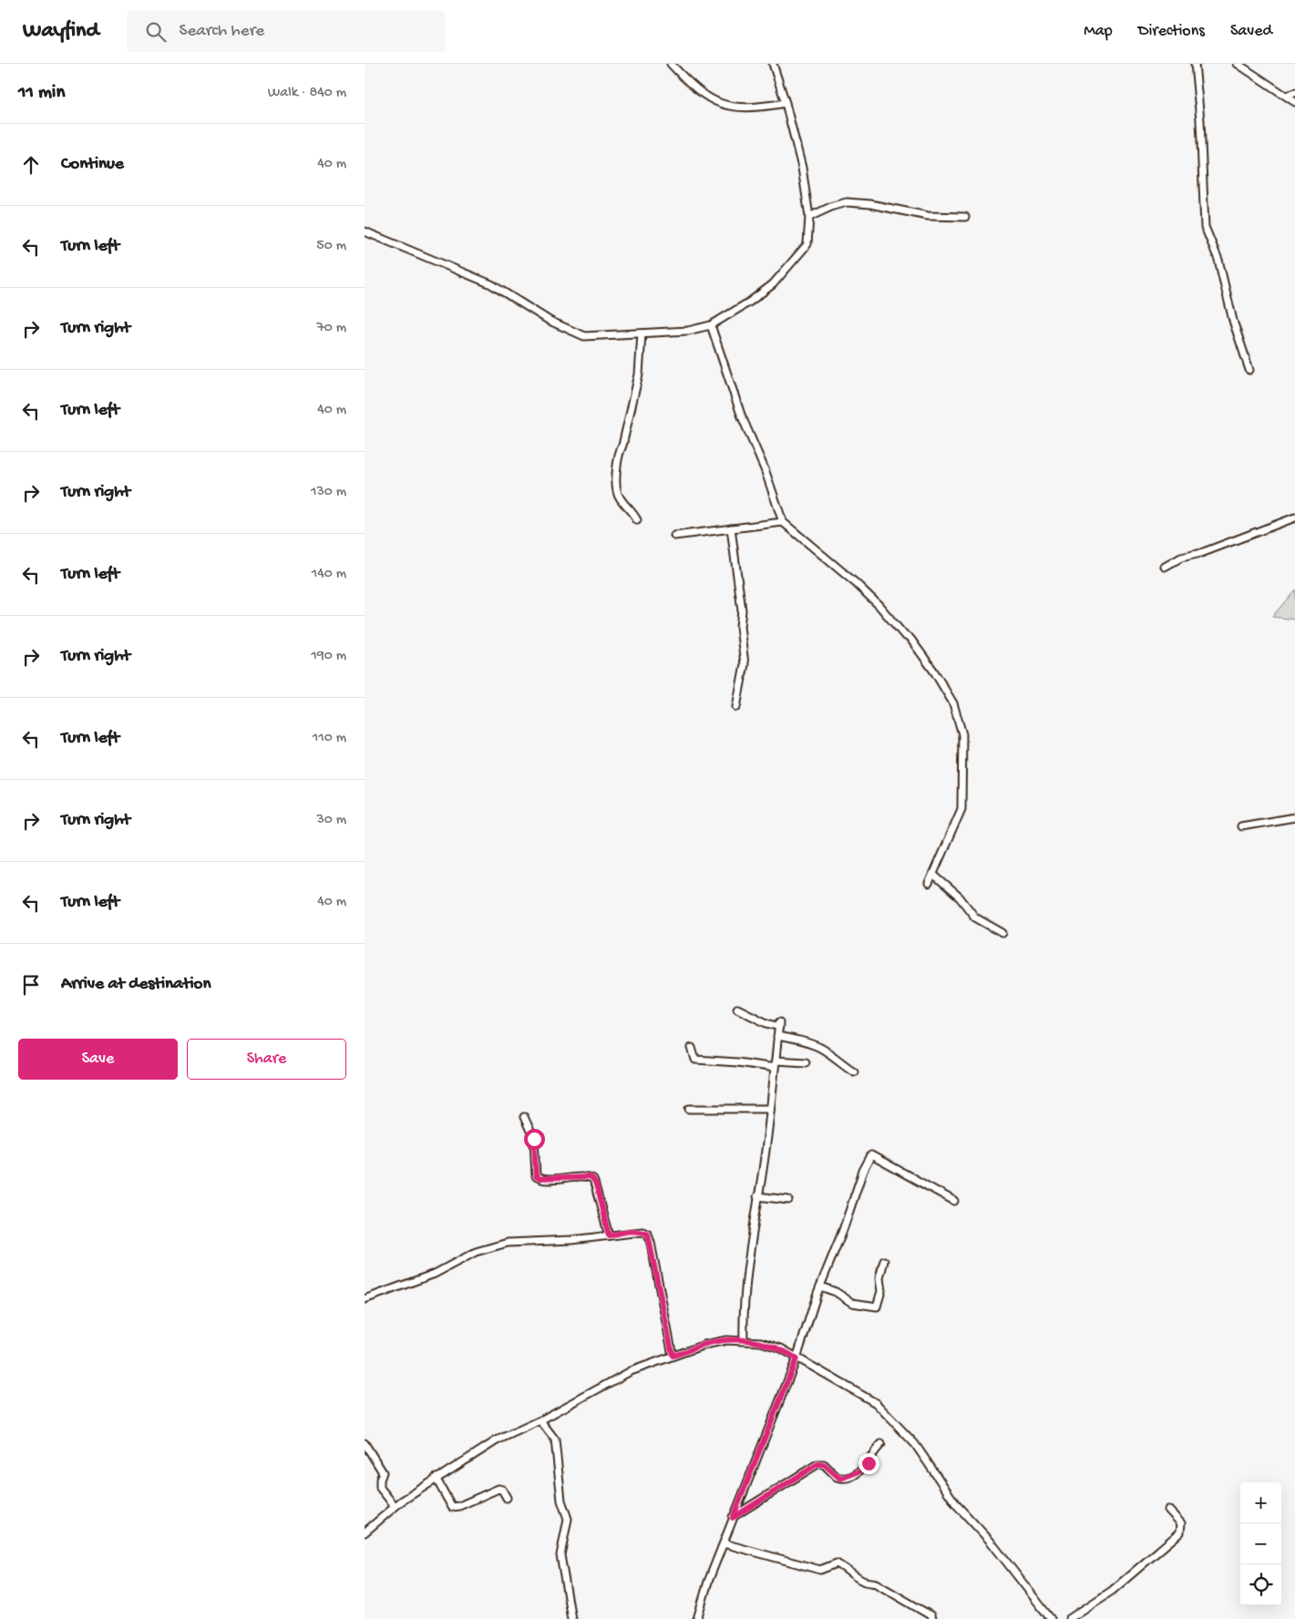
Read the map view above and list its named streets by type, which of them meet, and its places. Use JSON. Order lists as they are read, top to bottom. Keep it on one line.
{"page":{"header":"Wayfind","search":"Search here","nav":["Map","Directions","Saved"],"heading":["11 min","Walk · 840 m"],"list":[["Continue","40 m"],["Turn left","50 m"],["Turn right","70 m"],["Turn left","40 m"],["Turn right","130 m"],["Turn left","140 m"],["Turn right","190 m"],["Turn left","110 m"],["Turn right","30 m"],["Turn left","40 m"],"Arrive at destination"],"buttons":["Save","Share"],"map_buttons":["+","−"]}}
